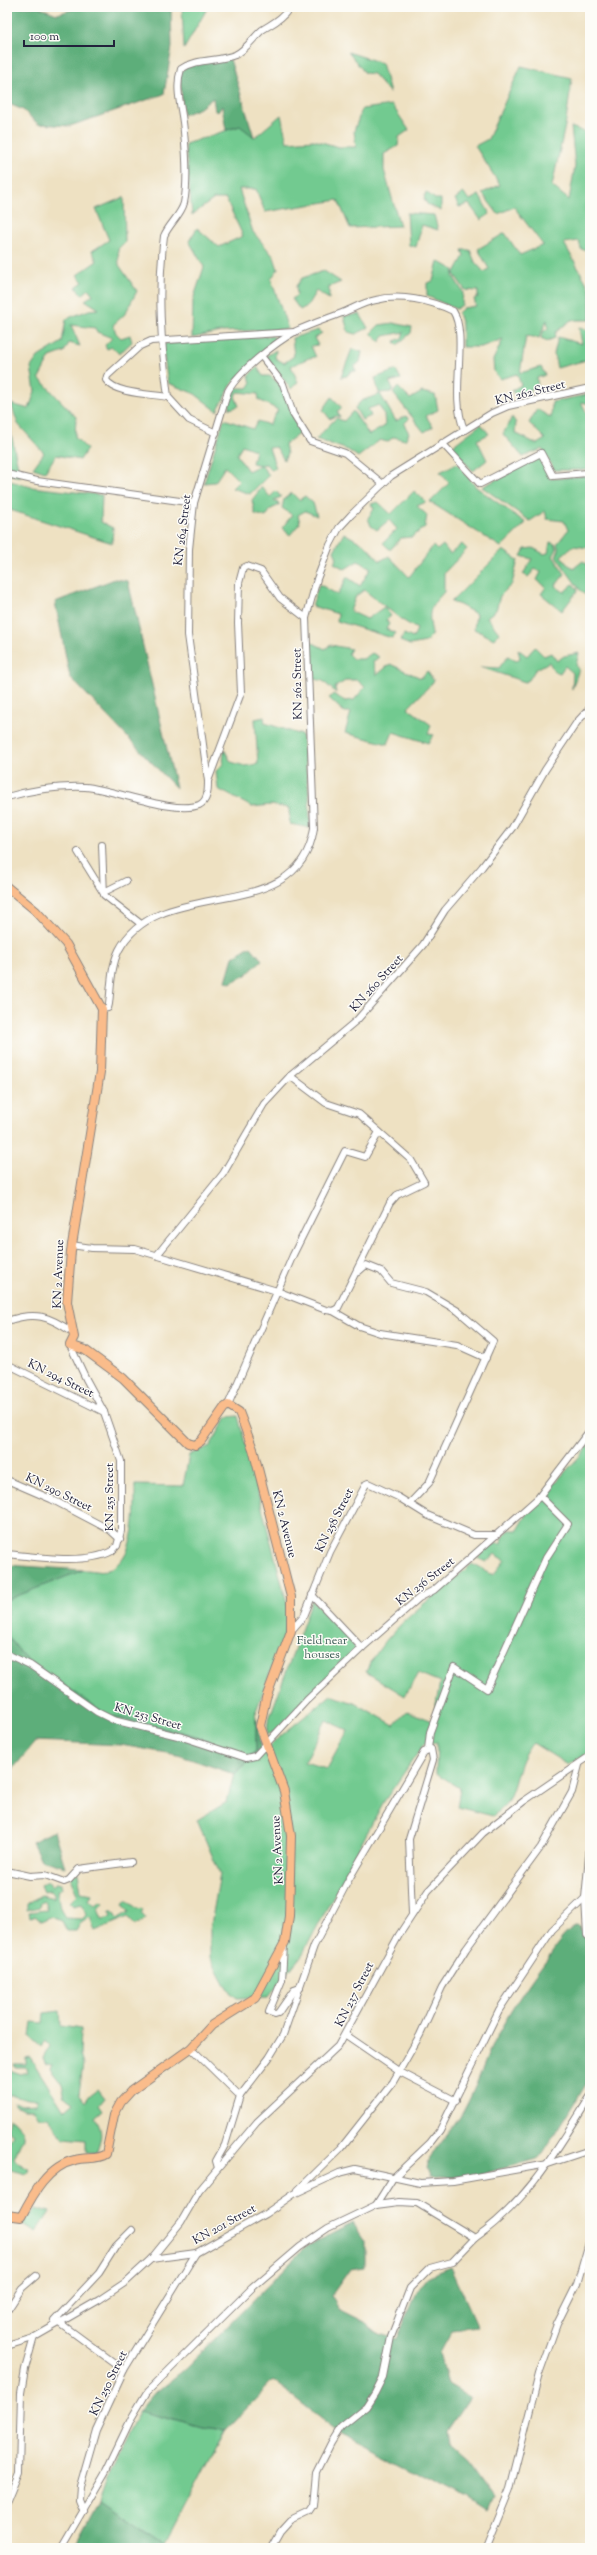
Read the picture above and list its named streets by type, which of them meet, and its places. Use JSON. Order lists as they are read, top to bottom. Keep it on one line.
{"streets":{"main road":["KN 2 Avenue"],"street":["KN 262 Street","KN 264 Street","KN 260 Street","KN 294 Street","KN 290 Street","KN 255 Street","KN 258 Street","KN 256 Street","KN 253 Street","KN 237 Street","KN 201 Street","KN 250 Street"]},"crossings":[["KN 262 Street","KN 264 Street"],["KN 262 Street","KN 2 Avenue"],["KN 2 Avenue","KN 255 Street"],["KN 2 Avenue","KN 258 Street"],["KN 2 Avenue","KN 256 Street"],["KN 2 Avenue","KN 253 Street"],["KN 294 Street","KN 255 Street"],["KN 290 Street","KN 255 Street"],["KN 258 Street","KN 256 Street"],["KN 256 Street","KN 253 Street"],["KN 237 Street","KN 201 Street"],["KN 201 Street","KN 250 Street"]],"parks":["Field near houses"],"scale_bar":"100 m"}
